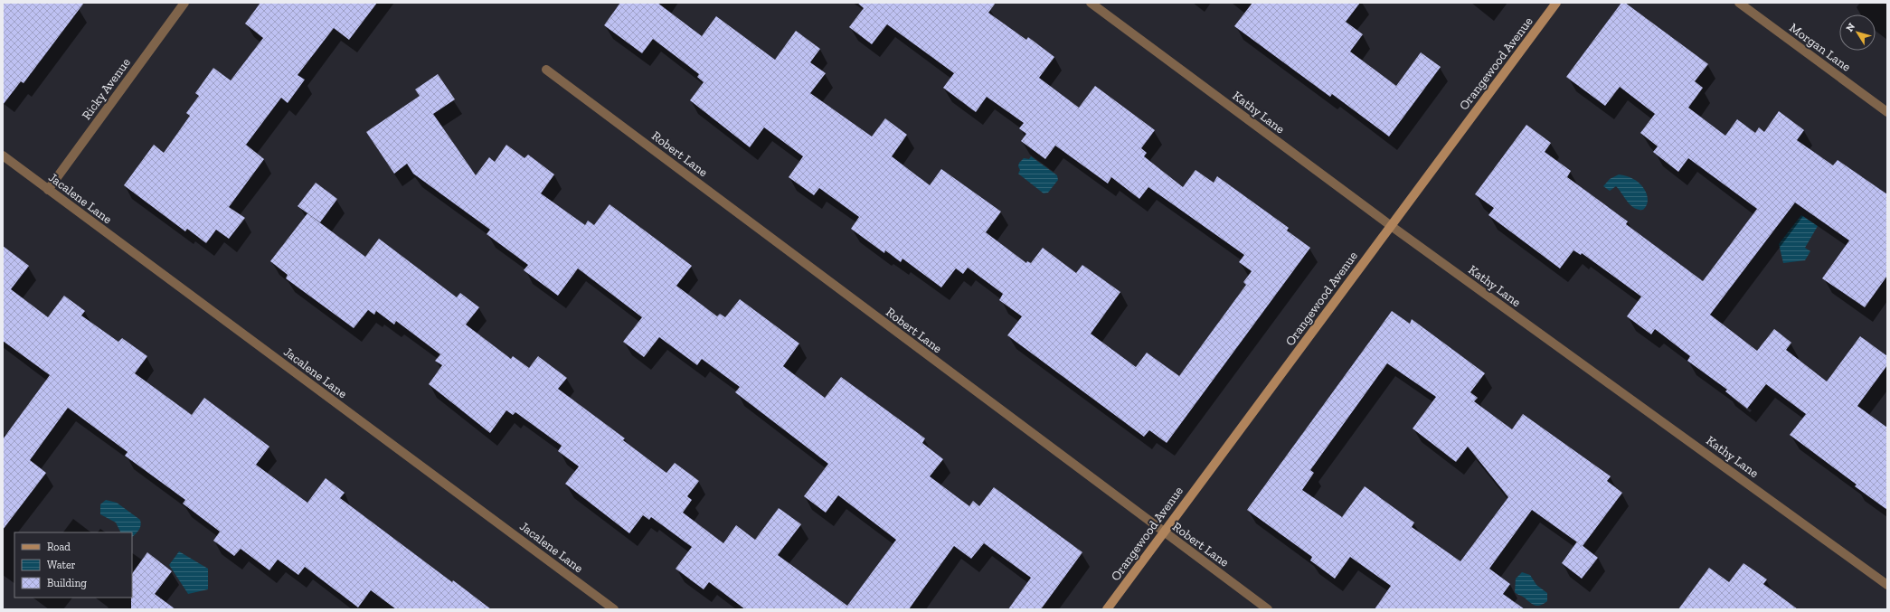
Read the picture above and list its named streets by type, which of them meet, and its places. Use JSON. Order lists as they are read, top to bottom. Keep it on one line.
{"streets":{"main road":["Orangewood Avenue"],"street":["Morgan Lane","Ricky Avenue","Kathy Lane","Robert Lane","Jacalene Lane"]},"crossings":[["Orangewood Avenue","Kathy Lane"],["Orangewood Avenue","Robert Lane"],["Ricky Avenue","Jacalene Lane"]],"legend":["Road","Water","Building"],"north":"top left"}
